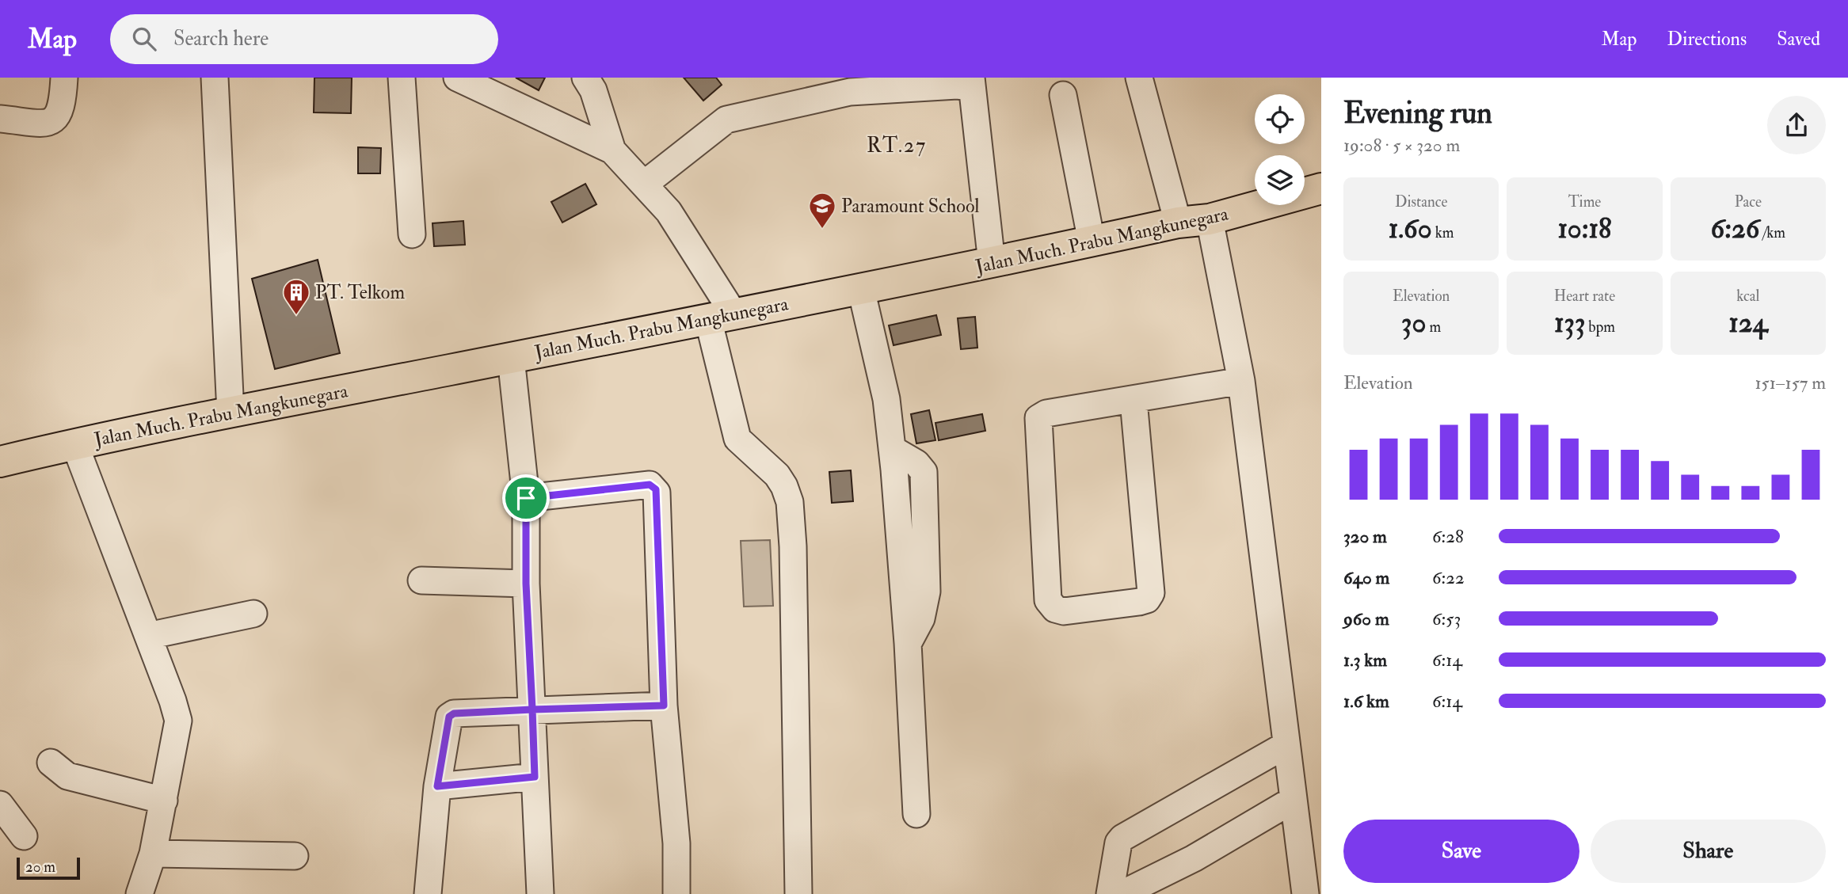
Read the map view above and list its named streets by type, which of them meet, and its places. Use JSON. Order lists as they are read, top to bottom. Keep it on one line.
{"streets":{"main road":["Jalan Much. Prabu Mangkunegara"]},"districts":["RT.27"],"places":{"school or university":["Paramount School"],"building":["PT. Telkom"]},"scale_bar":"20 m","page":{"header":"Map","search":"Search here","nav":["Map","Directions","Saved"],"heading":["Evening run","19:08 · 5 × 320 m"],"stats":[["Distance","1.60 km"],["Time","10:18"],["Pace","6:26 /km"],["Elevation","30 m"],["Heart rate","133 bpm"],["kcal","124"]],"chart":["Elevation","151–157 m"],"list":[{"name":"320 m","note":"6:28"},{"name":"640 m","note":"6:22"},{"name":"960 m","note":"6:53"},{"name":"1.3 km","note":"6:14"},{"name":"1.6 km","note":"6:14"}],"buttons":["Save","Share"],"scale":"20 m"}}
